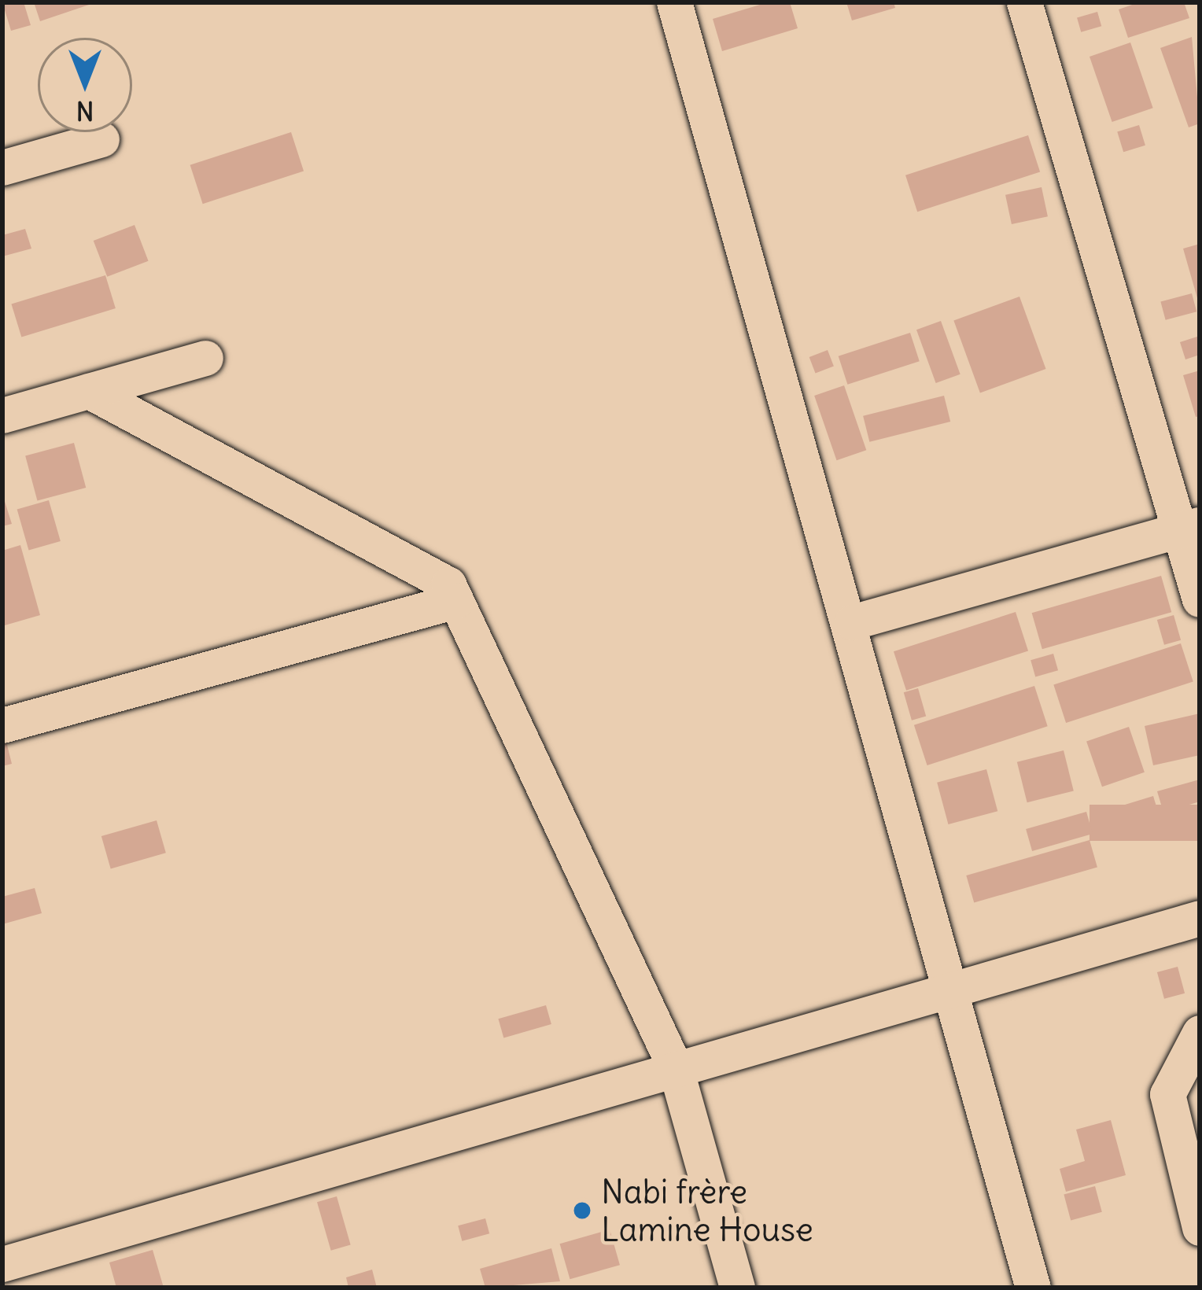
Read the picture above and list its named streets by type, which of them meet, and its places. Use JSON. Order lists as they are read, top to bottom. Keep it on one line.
{"places":["Nabi frère Lamine House"],"north":"bottom"}
